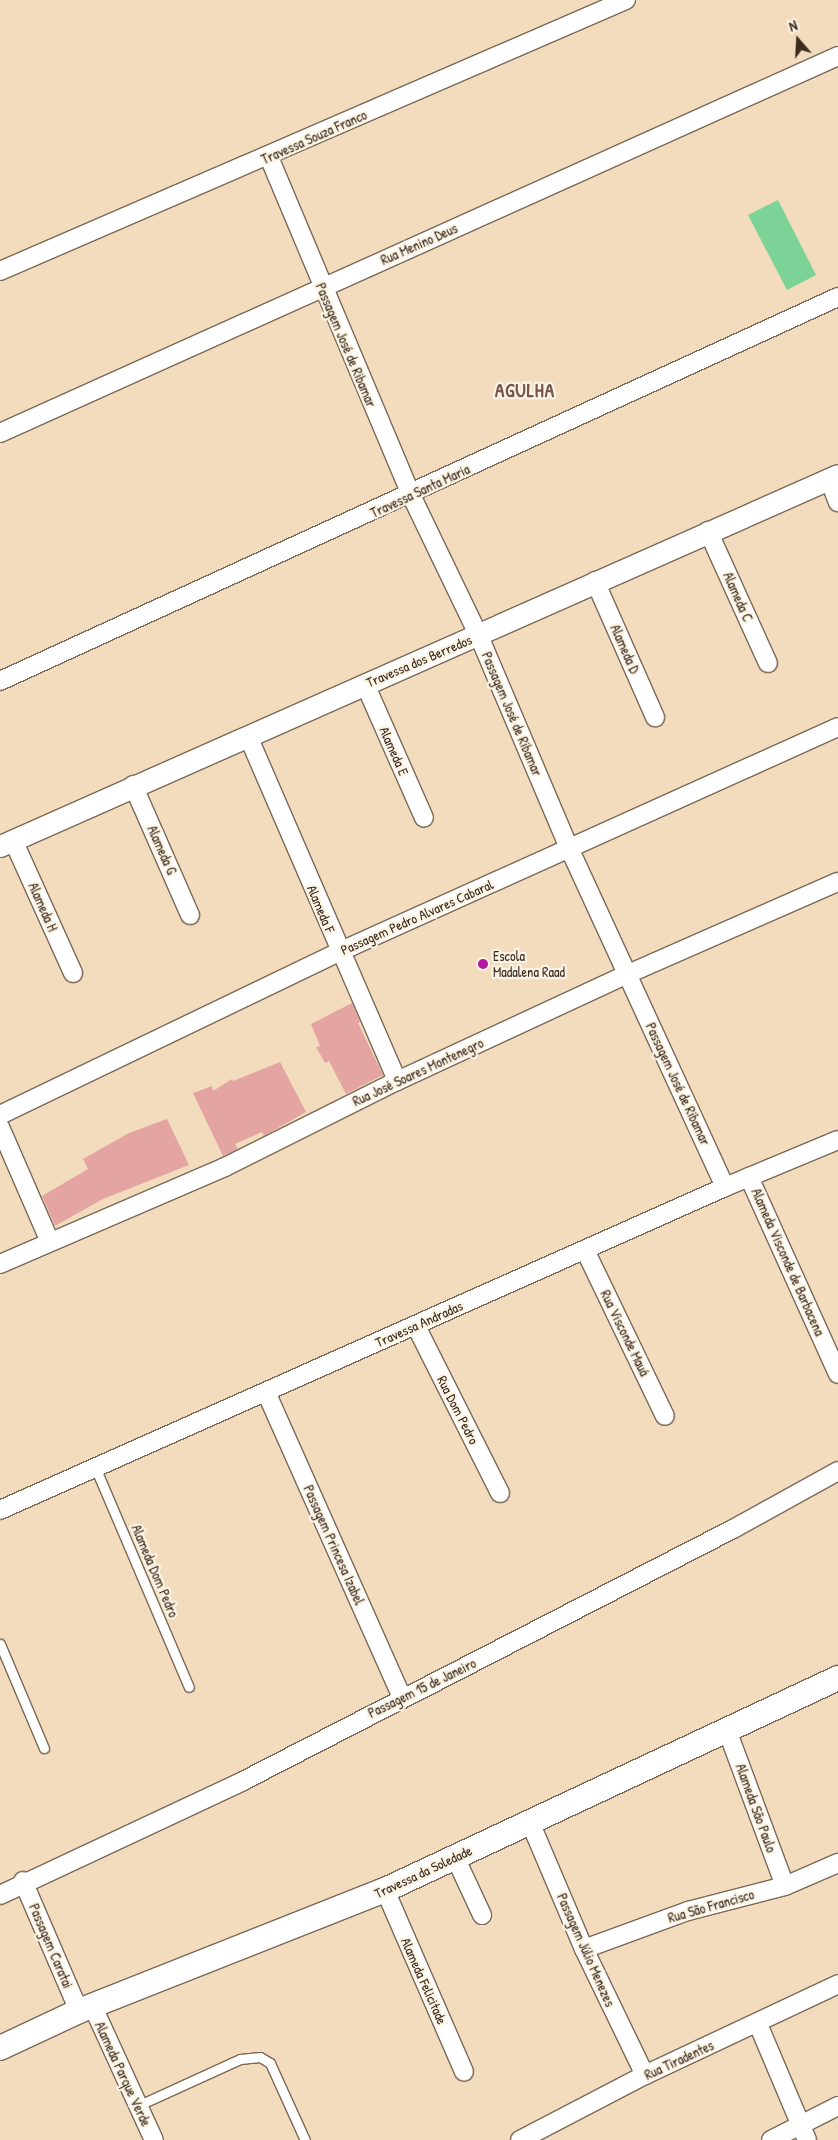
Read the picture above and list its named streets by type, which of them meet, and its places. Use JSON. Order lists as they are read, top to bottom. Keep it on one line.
{"streets":{"main road":["Travessa da Soledade"],"street":["Travessa Souza Franco","Rua Menino Deus","Passagem José de Ribamar","Travessa Santa Maria","Alameda C","Alameda D","Travessa dos Berredos","Alameda E","Alameda G","Alameda H","Alameda F","Passagem Pedro Alvares Cabaral","Rua José Soares Montenegro","Alameda Visconde de Barbacena","Travessa Andradas","Rua Visconde Mauá","Rua Dom Pedro","Passagem Princesa Izabel","Passagem 15 de Janeiro","Alameda São Paulo","Rua São Francisco","Passagem Caratai","Passagem Júlio Menezes","Alameda Felicitade","Rua Tiradentes","Alameda Parque Verde"],"lane":["Alameda Dom Pedro"]},"crossings":[["Travessa Souza Franco","Passagem José de Ribamar"],["Rua Menino Deus","Passagem José de Ribamar"],["Passagem José de Ribamar","Travessa Santa Maria"],["Passagem José de Ribamar","Travessa dos Berredos"],["Passagem José de Ribamar","Passagem Pedro Alvares Cabaral"],["Passagem José de Ribamar","Rua José Soares Montenegro"],["Passagem José de Ribamar","Travessa Andradas"],["Alameda C","Travessa dos Berredos"],["Alameda D","Travessa dos Berredos"],["Travessa dos Berredos","Alameda E"],["Travessa dos Berredos","Alameda G"],["Travessa dos Berredos","Alameda H"],["Travessa dos Berredos","Alameda F"],["Alameda F","Passagem Pedro Alvares Cabaral"],["Alameda F","Rua José Soares Montenegro"],["Alameda Visconde de Barbacena","Travessa Andradas"],["Travessa Andradas","Rua Visconde Mauá"],["Travessa Andradas","Rua Dom Pedro"],["Travessa Andradas","Passagem Princesa Izabel"],["Travessa Andradas","Alameda Dom Pedro"],["Passagem Princesa Izabel","Passagem 15 de Janeiro"],["Passagem 15 de Janeiro","Passagem Caratai"],["Alameda São Paulo","Travessa da Soledade"],["Alameda São Paulo","Rua São Francisco"],["Travessa da Soledade","Passagem Caratai"],["Travessa da Soledade","Passagem Júlio Menezes"],["Travessa da Soledade","Alameda Felicitade"],["Travessa da Soledade","Alameda Parque Verde"],["Rua São Francisco","Passagem Júlio Menezes"],["Passagem Caratai","Alameda Parque Verde"],["Passagem Júlio Menezes","Rua Tiradentes"]],"districts":["AGULHA"],"places":["Escola Madalena Raad"],"north":"top"}
